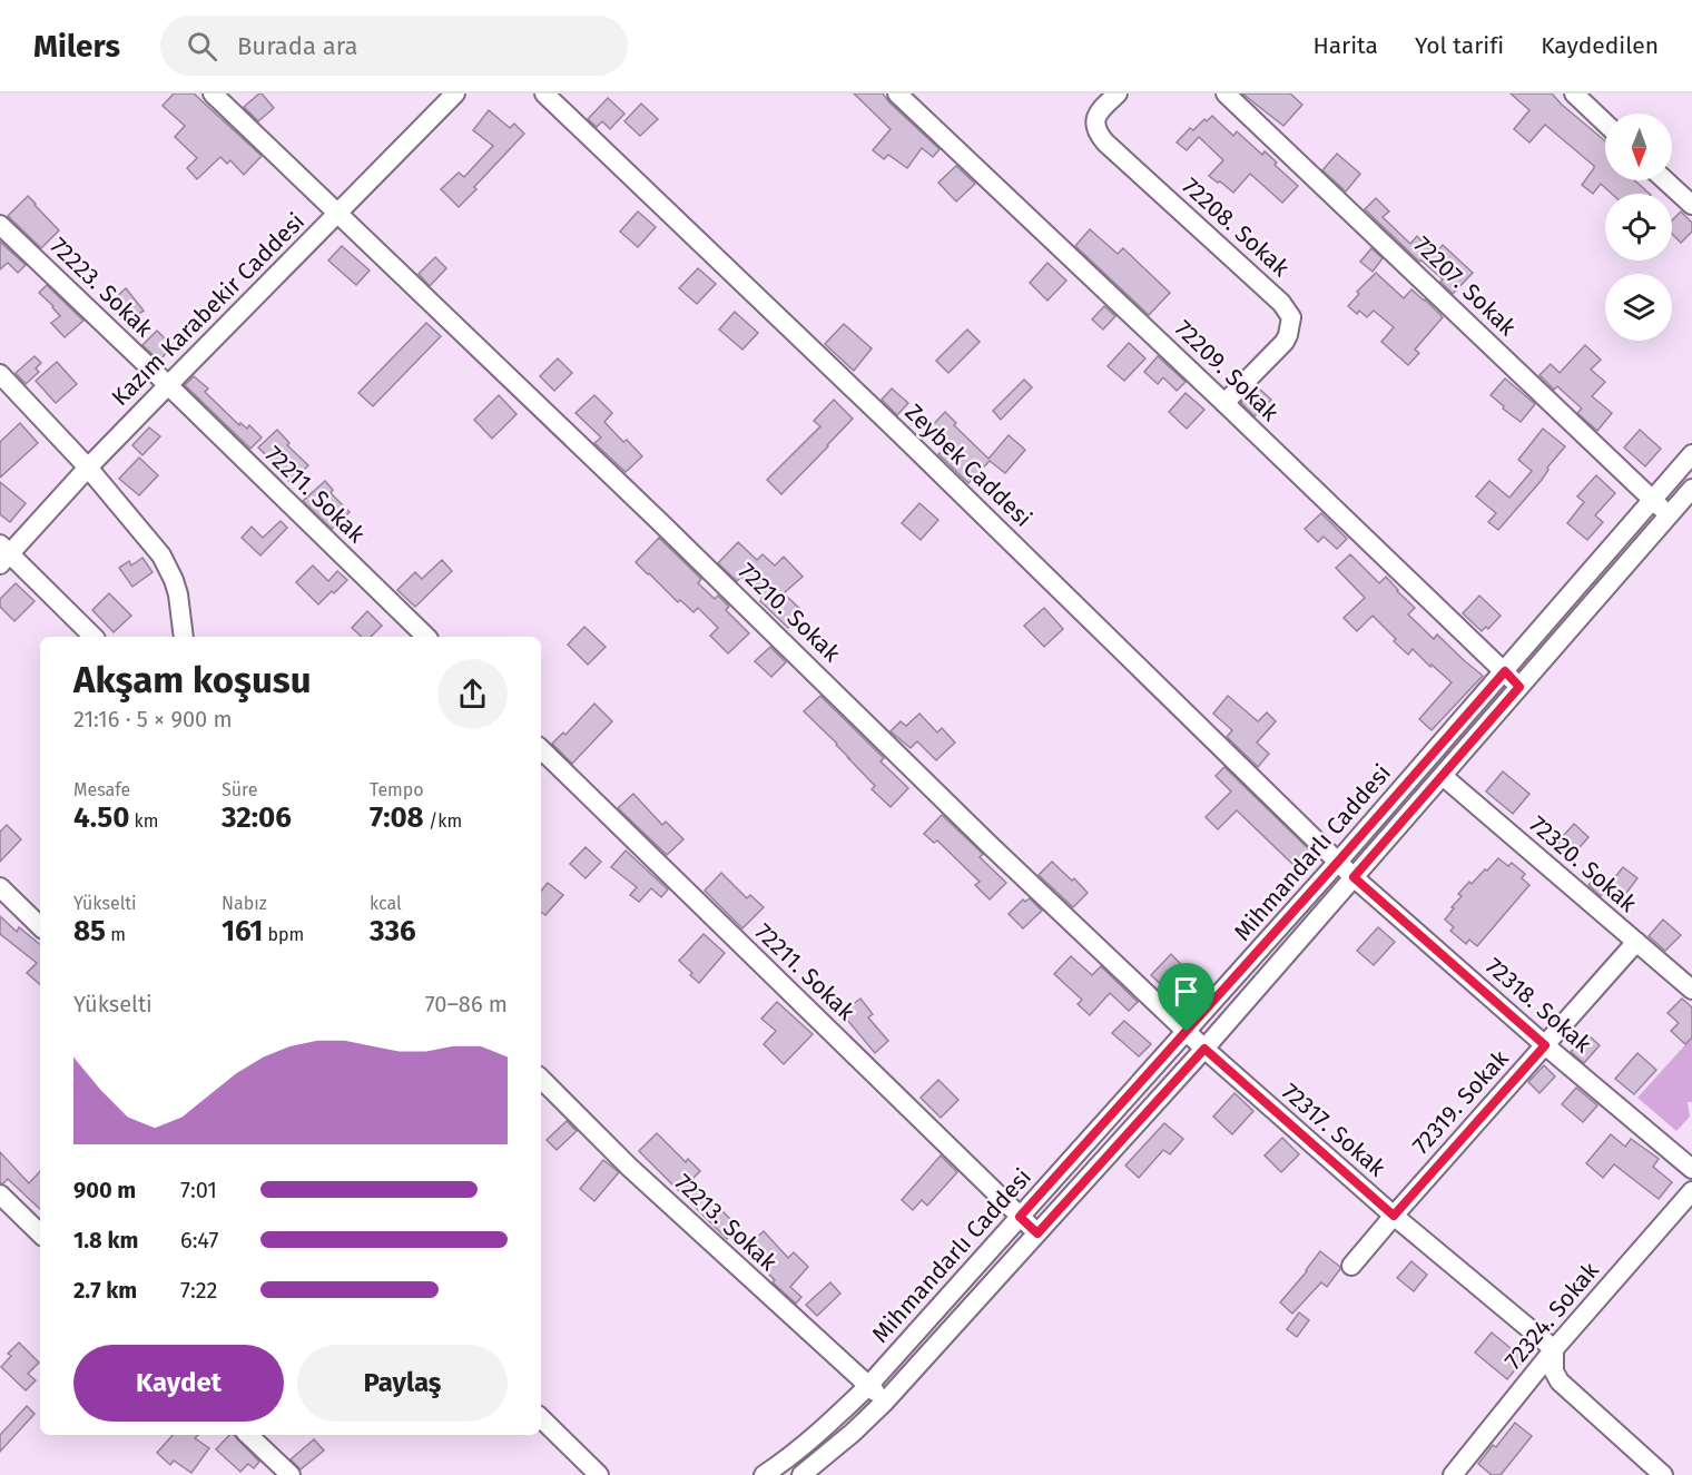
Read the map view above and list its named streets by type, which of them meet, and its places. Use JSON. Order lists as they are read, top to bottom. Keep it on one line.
{"streets":{"street":["72208. Sokak","72207. Sokak","72223. Sokak","Kazım Karabekir Caddesi","72209. Sokak","Zeybek Caddesi","72211. Sokak","72210. Sokak","Mihmandarlı Caddesi","72320. Sokak","72318. Sokak","72319. Sokak","72317. Sokak","72213. Sokak","72324. Sokak"]},"crossings":[["72208. Sokak","72209. Sokak"],["72207. Sokak","Mihmandarlı Caddesi"],["72223. Sokak","Kazım Karabekir Caddesi"],["72223. Sokak","72211. Sokak"],["Kazım Karabekir Caddesi","72211. Sokak"],["Kazım Karabekir Caddesi","72210. Sokak"],["72209. Sokak","Mihmandarlı Caddesi"],["Zeybek Caddesi","Mihmandarlı Caddesi"],["Zeybek Caddesi","72318. Sokak"],["72211. Sokak","Mihmandarlı Caddesi"],["72210. Sokak","Mihmandarlı Caddesi"],["72210. Sokak","72317. Sokak"],["Mihmandarlı Caddesi","72320. Sokak"],["Mihmandarlı Caddesi","72318. Sokak"],["Mihmandarlı Caddesi","72317. Sokak"],["Mihmandarlı Caddesi","72213. Sokak"],["72320. Sokak","72319. Sokak"],["72318. Sokak","72319. Sokak"],["72319. Sokak","72317. Sokak"],["72317. Sokak","72324. Sokak"]],"north":"bottom","page":{"header":"Milers","search":"Burada ara","nav":["Harita","Yol tarifi","Kaydedilen"],"heading":["Akşam koşusu","21:16 · 5 × 900 m"],"stats":[["Mesafe","4.50 km"],["Süre","32:06"],["Tempo","7:08 /km"],["Yükselti","85 m"],["Nabız","161 bpm"],["kcal","336"]],"chart":["Yükselti","70–86 m"],"list":[{"name":"900 m","note":"7:01"},{"name":"1.8 km","note":"6:47"},{"name":"2.7 km","note":"7:22"}],"buttons":["Kaydet","Paylaş"]}}
